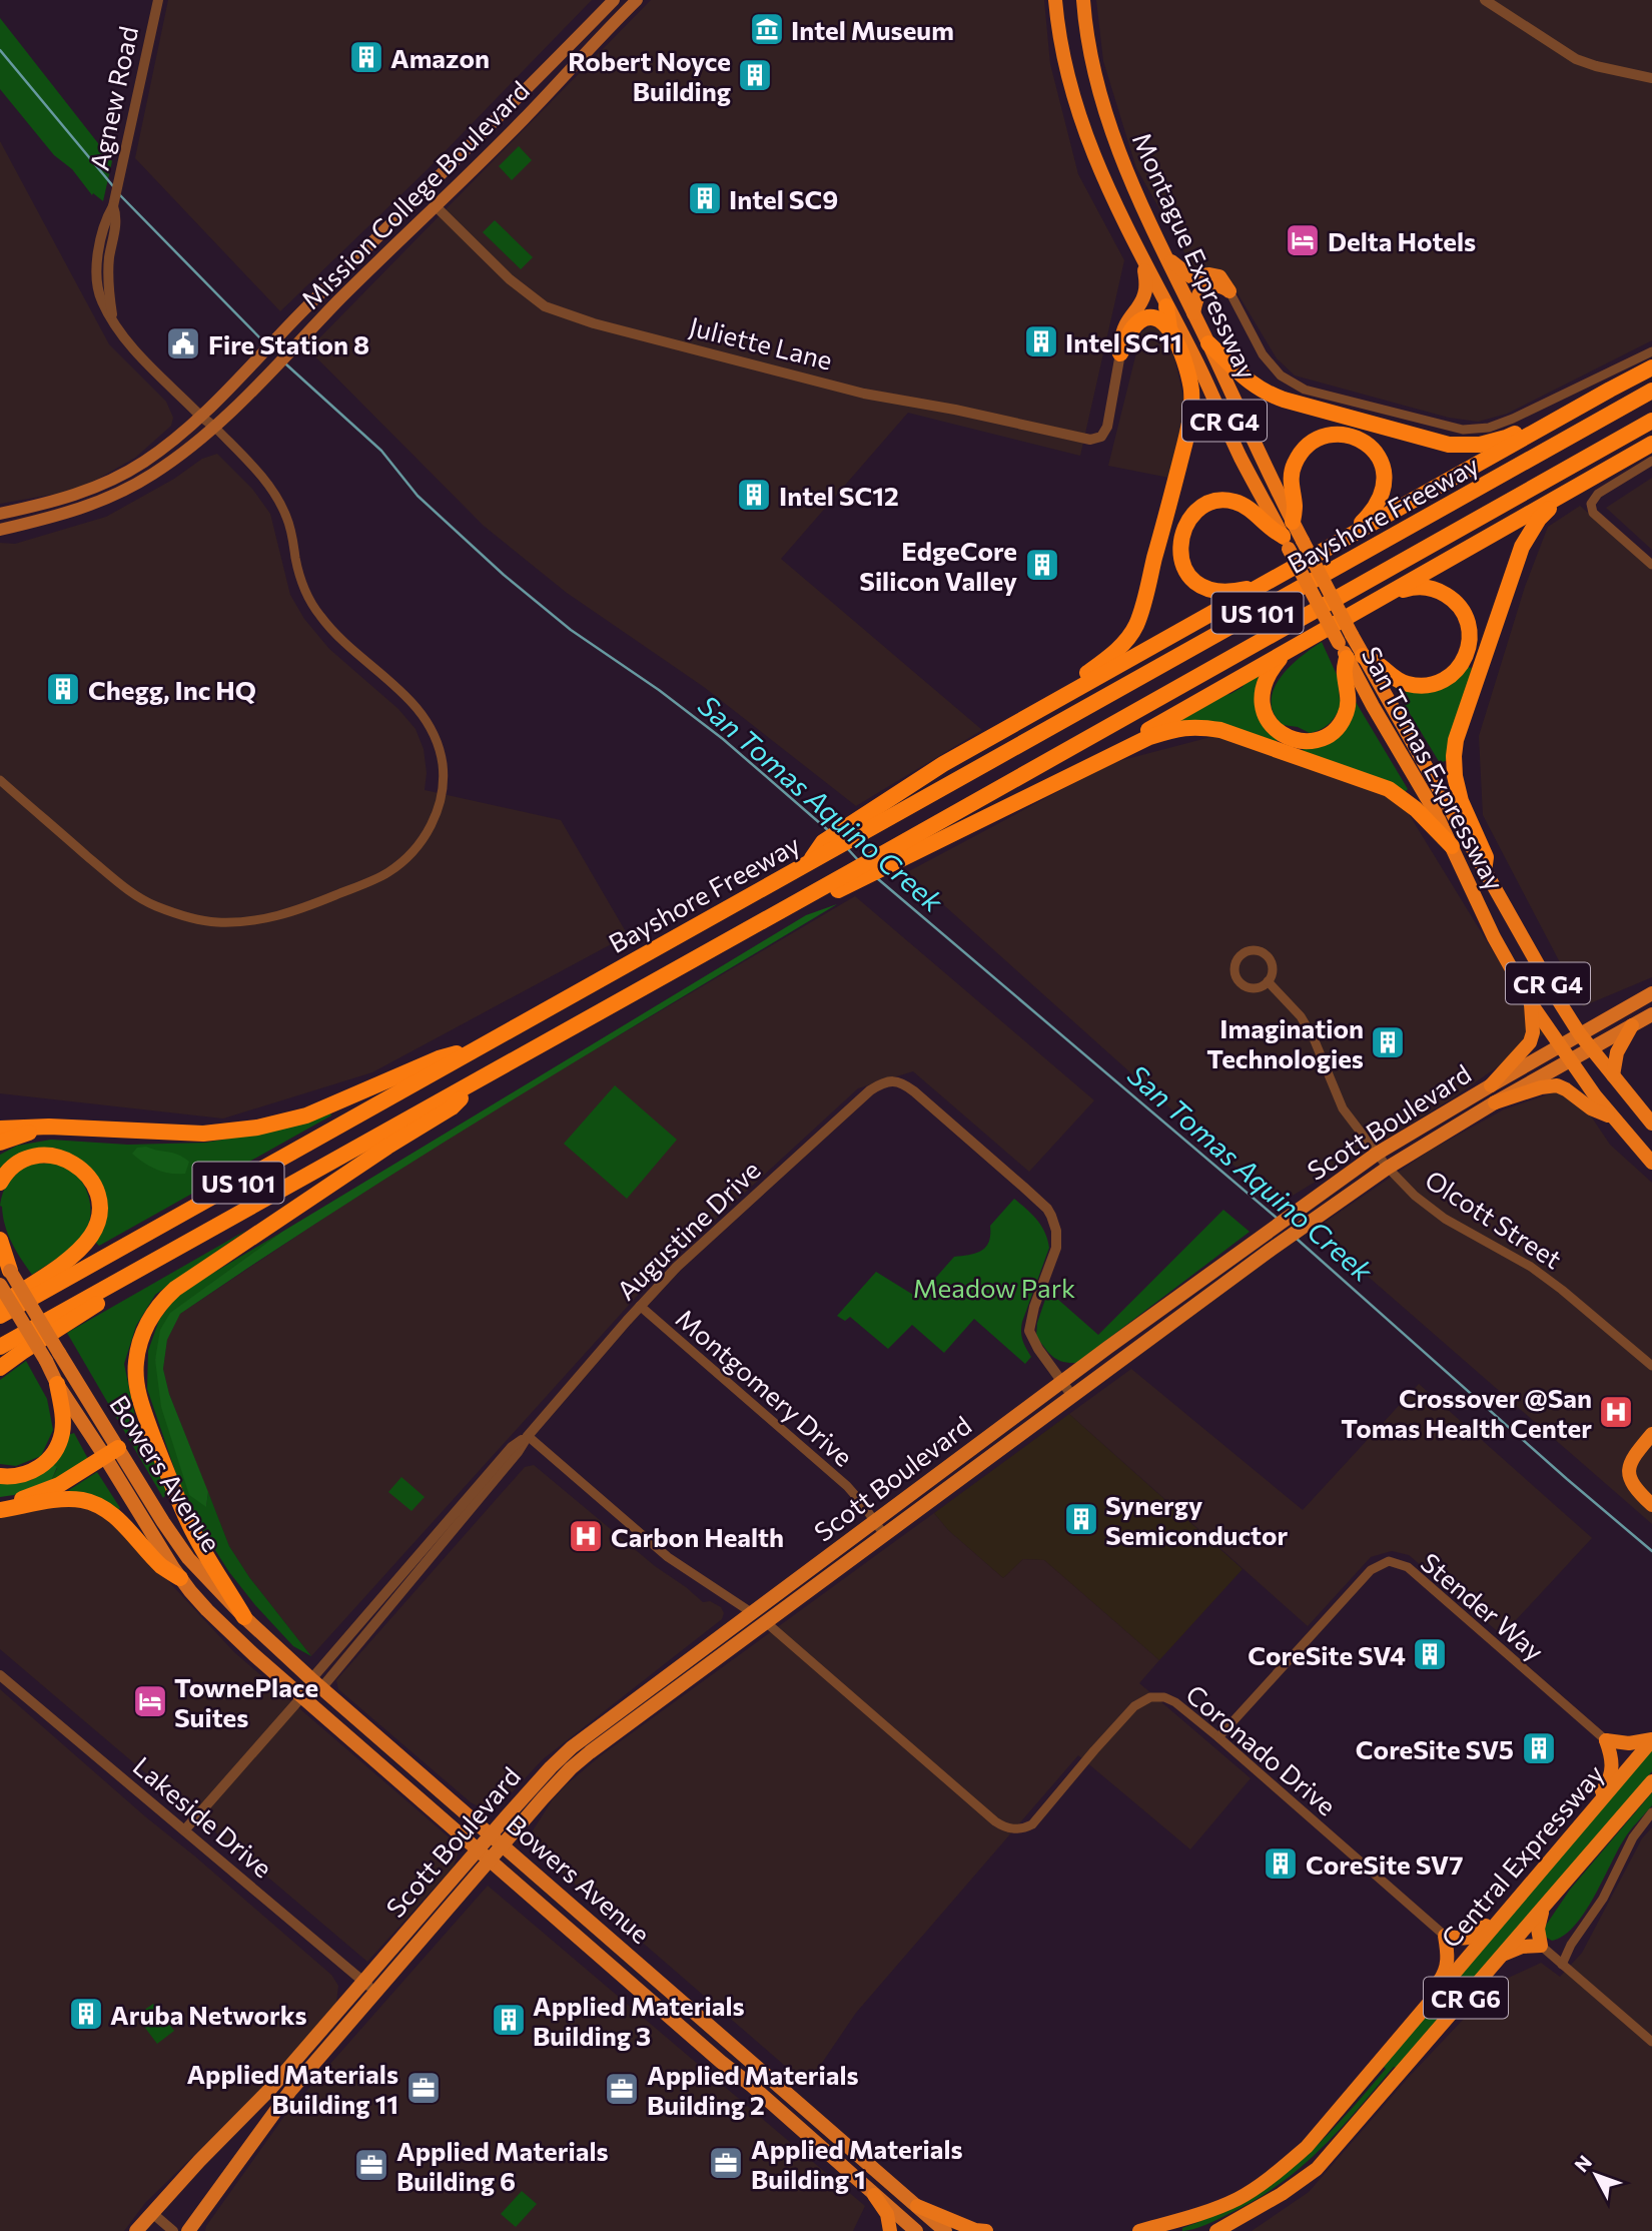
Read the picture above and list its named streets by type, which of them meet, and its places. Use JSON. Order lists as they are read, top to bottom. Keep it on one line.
{"streets":{"highway":["Montague Expressway","CR G4","Bayshore Freeway","US 101","San Tomas Expressway","Central Expressway","CR G6"],"main road":["Mission College Boulevard","Scott Boulevard","Bowers Avenue"],"street":["Agnew Road","Juliette Lane","Olcott Street","Augustine Drive","Montgomery Drive","Stender Way","Coronado Drive","Lakeside Drive"]},"crossings":[["Agnew Road","Mission College Boulevard"],["Mission College Boulevard","Juliette Lane"],["Montague Expressway","San Tomas Expressway"],["San Tomas Expressway","Scott Boulevard"],["Scott Boulevard","Olcott Street"],["Scott Boulevard","Augustine Drive"],["Scott Boulevard","Montgomery Drive"],["Scott Boulevard","Bowers Avenue"],["Scott Boulevard","Coronado Drive"],["Scott Boulevard","Lakeside Drive"],["Augustine Drive","Montgomery Drive"],["Augustine Drive","Bowers Avenue"],["Augustine Drive","Lakeside Drive"],["Stender Way","Coronado Drive"]],"water":["San Tomas Aquino Creek"],"parks":["Meadow Park"],"places":{"museum":["Intel Museum"],"building":["Amazon","Robert Noyce Building","Intel SC9","Intel SC11","Intel SC12","EdgeCore Silicon Valley","Chegg, Inc HQ","Imagination Technologies","Synergy Semiconductor","CoreSite SV4","CoreSite SV5","CoreSite SV7","Aruba Networks","Applied Materials Building 3"],"hotel":["Delta Hotels","TownePlace Suites"],"public building":["Fire Station 8"],"hospital":["Crossover @San Tomas Health Center","Carbon Health"],"office":["Applied Materials Building 11","Applied Materials Building 2","Applied Materials Building 1","Applied Materials Building 6"]},"north":"top left"}
